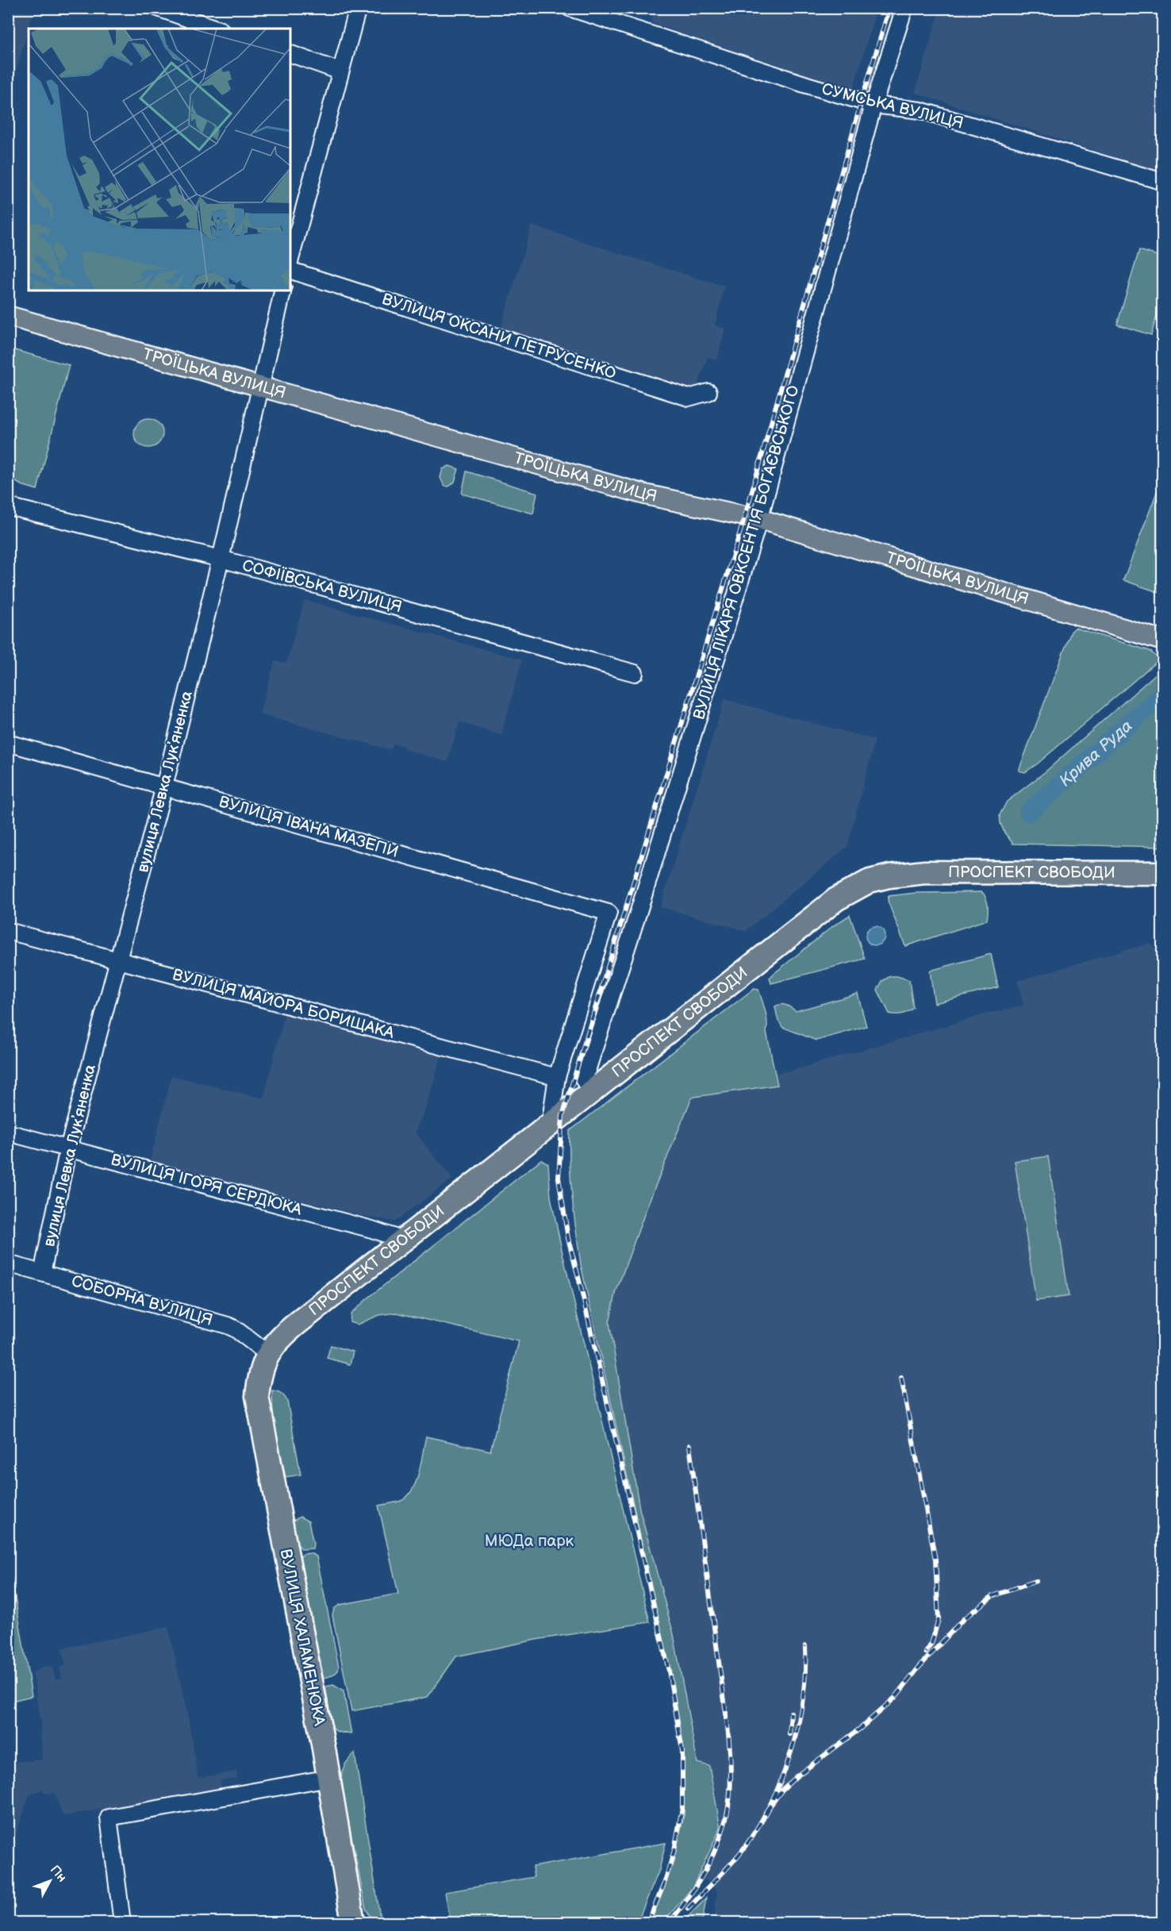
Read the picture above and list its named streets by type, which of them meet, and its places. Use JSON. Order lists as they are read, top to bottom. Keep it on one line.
{"streets":{"highway":["ПРОСПЕКТ СВОБОДИ","ВУЛИЦЯ ХАЛАМЕНЮКА"],"main road":["ТРОЇЦЬКА ВУЛИЦЯ"],"street":["СУМСЬКА ВУЛИЦЯ","ВУЛИЦЯ ОКСАНИ ПЕТРУСЕНКО","ВУЛИЦЯ ЛІКАРЯ ОВКСЕНТІЯ БОГАЄВСЬКОГО","СОФІЇВСЬКА ВУЛИЦЯ","вулиця Левка Лукʼяненка","ВУЛИЦЯ ІВАНА МАЗЕПИ","ВУЛИЦЯ МАЙОРА БОРИЩАКА","ВУЛИЦЯ ІГОРЯ СЕРДЮКА","СОБОРНА ВУЛИЦЯ"]},"crossings":[["СУМСЬКА ВУЛИЦЯ","ВУЛИЦЯ ЛІКАРЯ ОВКСЕНТІЯ БОГАЄВСЬКОГО"],["ТРОЇЦЬКА ВУЛИЦЯ","ВУЛИЦЯ ЛІКАРЯ ОВКСЕНТІЯ БОГАЄВСЬКОГО"],["ТРОЇЦЬКА ВУЛИЦЯ","вулиця Левка Лукʼяненка"],["ВУЛИЦЯ ЛІКАРЯ ОВКСЕНТІЯ БОГАЄВСЬКОГО","ПРОСПЕКТ СВОБОДИ"],["СОФІЇВСЬКА ВУЛИЦЯ","вулиця Левка Лукʼяненка"],["вулиця Левка Лукʼяненка","ВУЛИЦЯ ІВАНА МАЗЕПИ"],["вулиця Левка Лукʼяненка","ВУЛИЦЯ МАЙОРА БОРИЩАКА"],["вулиця Левка Лукʼяненка","ВУЛИЦЯ ІГОРЯ СЕРДЮКА"],["вулиця Левка Лукʼяненка","СОБОРНА ВУЛИЦЯ"],["ВУЛИЦЯ ІВАНА МАЗЕПИ","ВУЛИЦЯ МАЙОРА БОРИЩАКА"],["ПРОСПЕКТ СВОБОДИ","ВУЛИЦЯ ІГОРЯ СЕРДЮКА"],["ПРОСПЕКТ СВОБОДИ","СОБОРНА ВУЛИЦЯ"],["ПРОСПЕКТ СВОБОДИ","ВУЛИЦЯ ХАЛАМЕНЮКА"],["СОБОРНА ВУЛИЦЯ","ВУЛИЦЯ ХАЛАМЕНЮКА"]],"water":["Крива Руда"],"parks":["МЮДа парк"],"north":"top right"}
